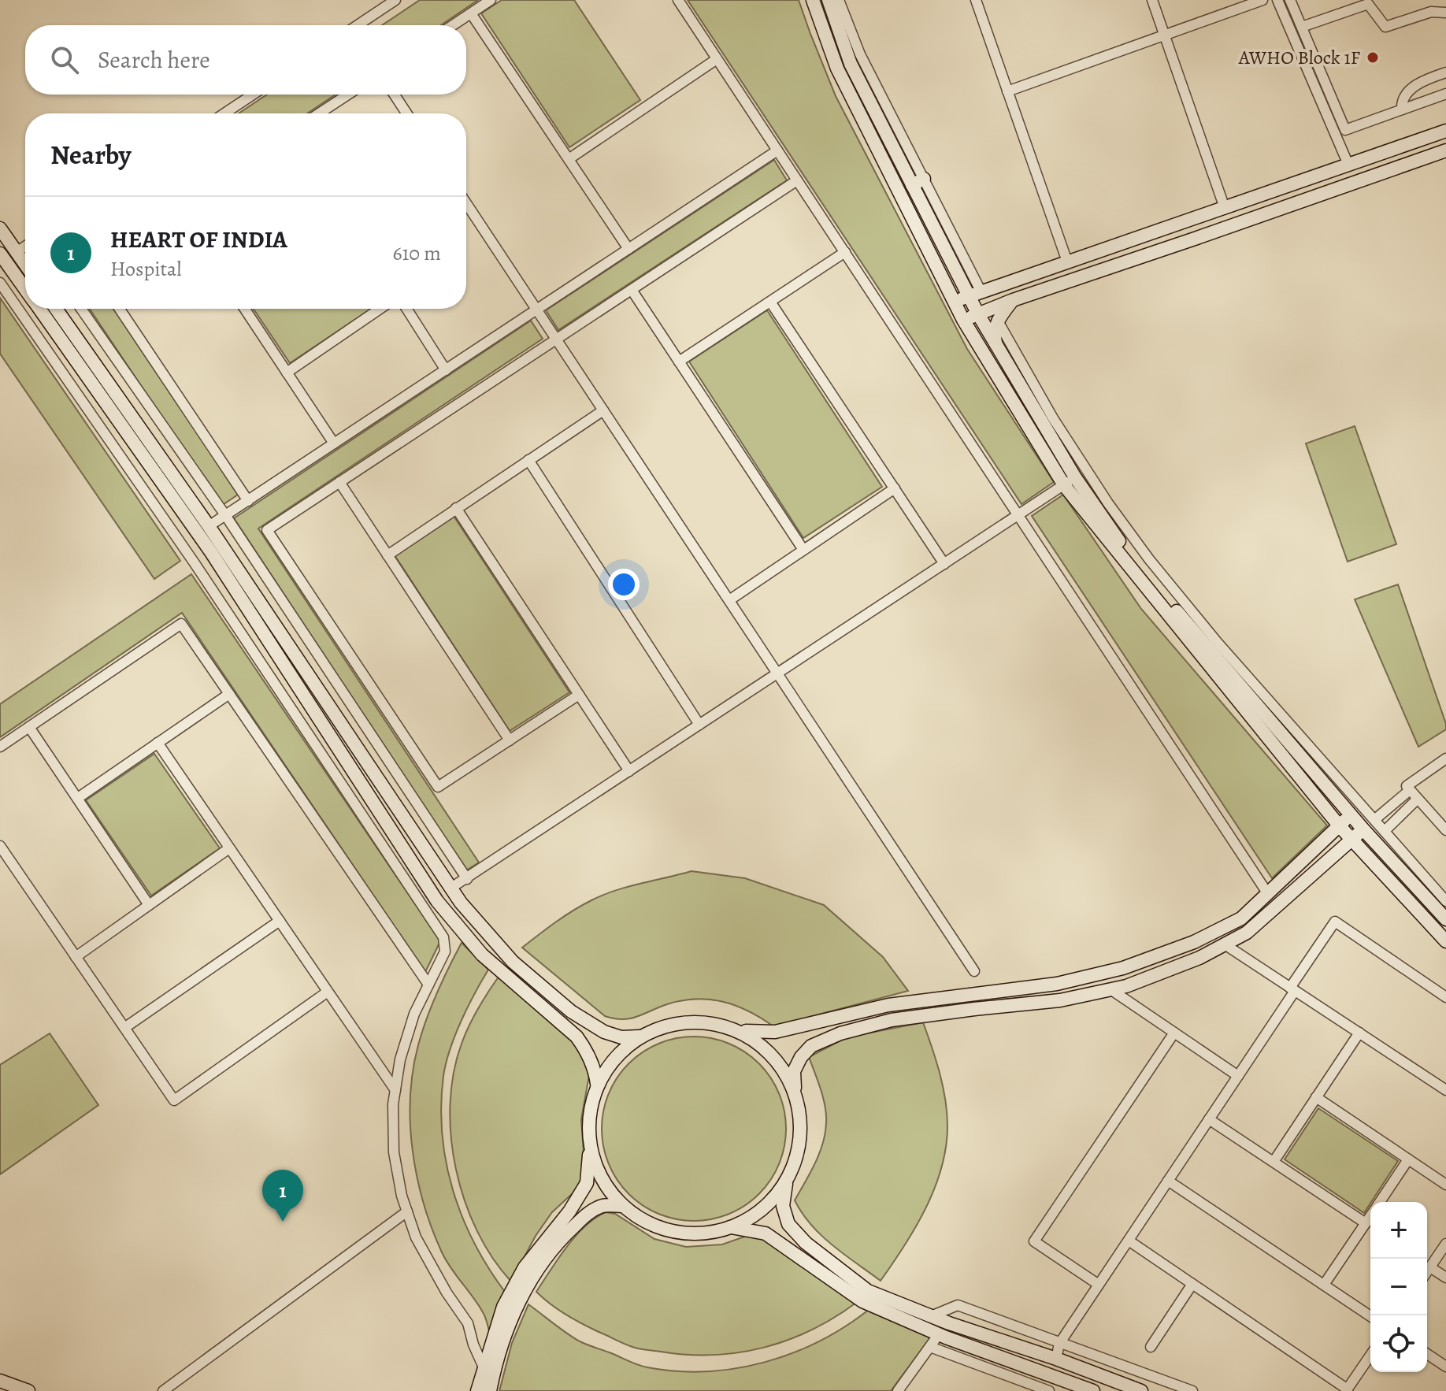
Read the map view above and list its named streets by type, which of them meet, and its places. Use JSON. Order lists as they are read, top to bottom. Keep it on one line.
{"places":["AWHO Block 1F"],"page":{"search":"Search here","heading":"Nearby","list":[{"mark":"1","name":"HEART OF INDIA","note":"Hospital","value":"610 m"}],"pins":"1","map_buttons":["+","−"]}}
